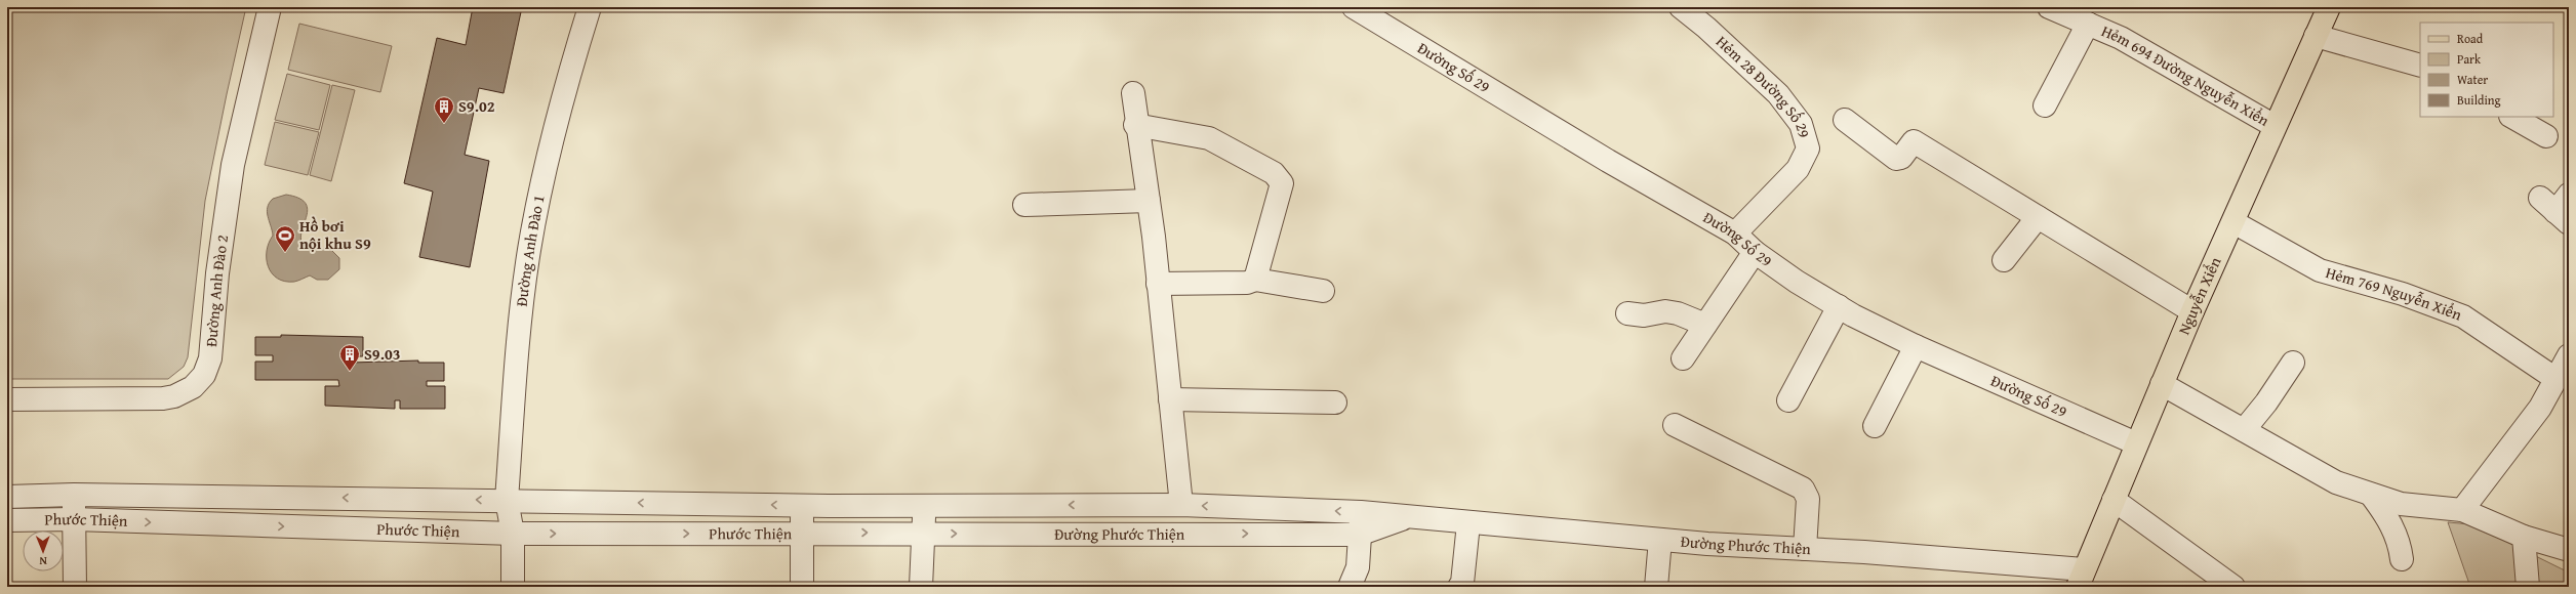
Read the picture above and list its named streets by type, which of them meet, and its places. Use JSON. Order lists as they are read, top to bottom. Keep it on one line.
{"streets":{"main road":["Nguyễn Xiển"],"street":["Đường Số 29","Hẻm 694 Đường Nguyễn Xiển","Hẻm 28 Đường Số 29","Đường Anh Đào 1","Đường Anh Đào 2","Hẻm 769 Nguyễn Xiển","Phước Thiện","Đường Phước Thiện"]},"crossings":[["Đường Số 29","Hẻm 28 Đường Số 29"],["Đường Số 29","Nguyễn Xiển"],["Hẻm 694 Đường Nguyễn Xiển","Nguyễn Xiển"],["Đường Anh Đào 1","Phước Thiện"],["Hẻm 769 Nguyễn Xiển","Nguyễn Xiển"],["Nguyễn Xiển","Đường Phước Thiện"],["Phước Thiện","Đường Phước Thiện"]],"places":{"building":["S9.02","S9.03"],"sports":["Hồ bơi nội khu S9"]},"legend":["Road","Park","Water","Building"],"north":"bottom"}
